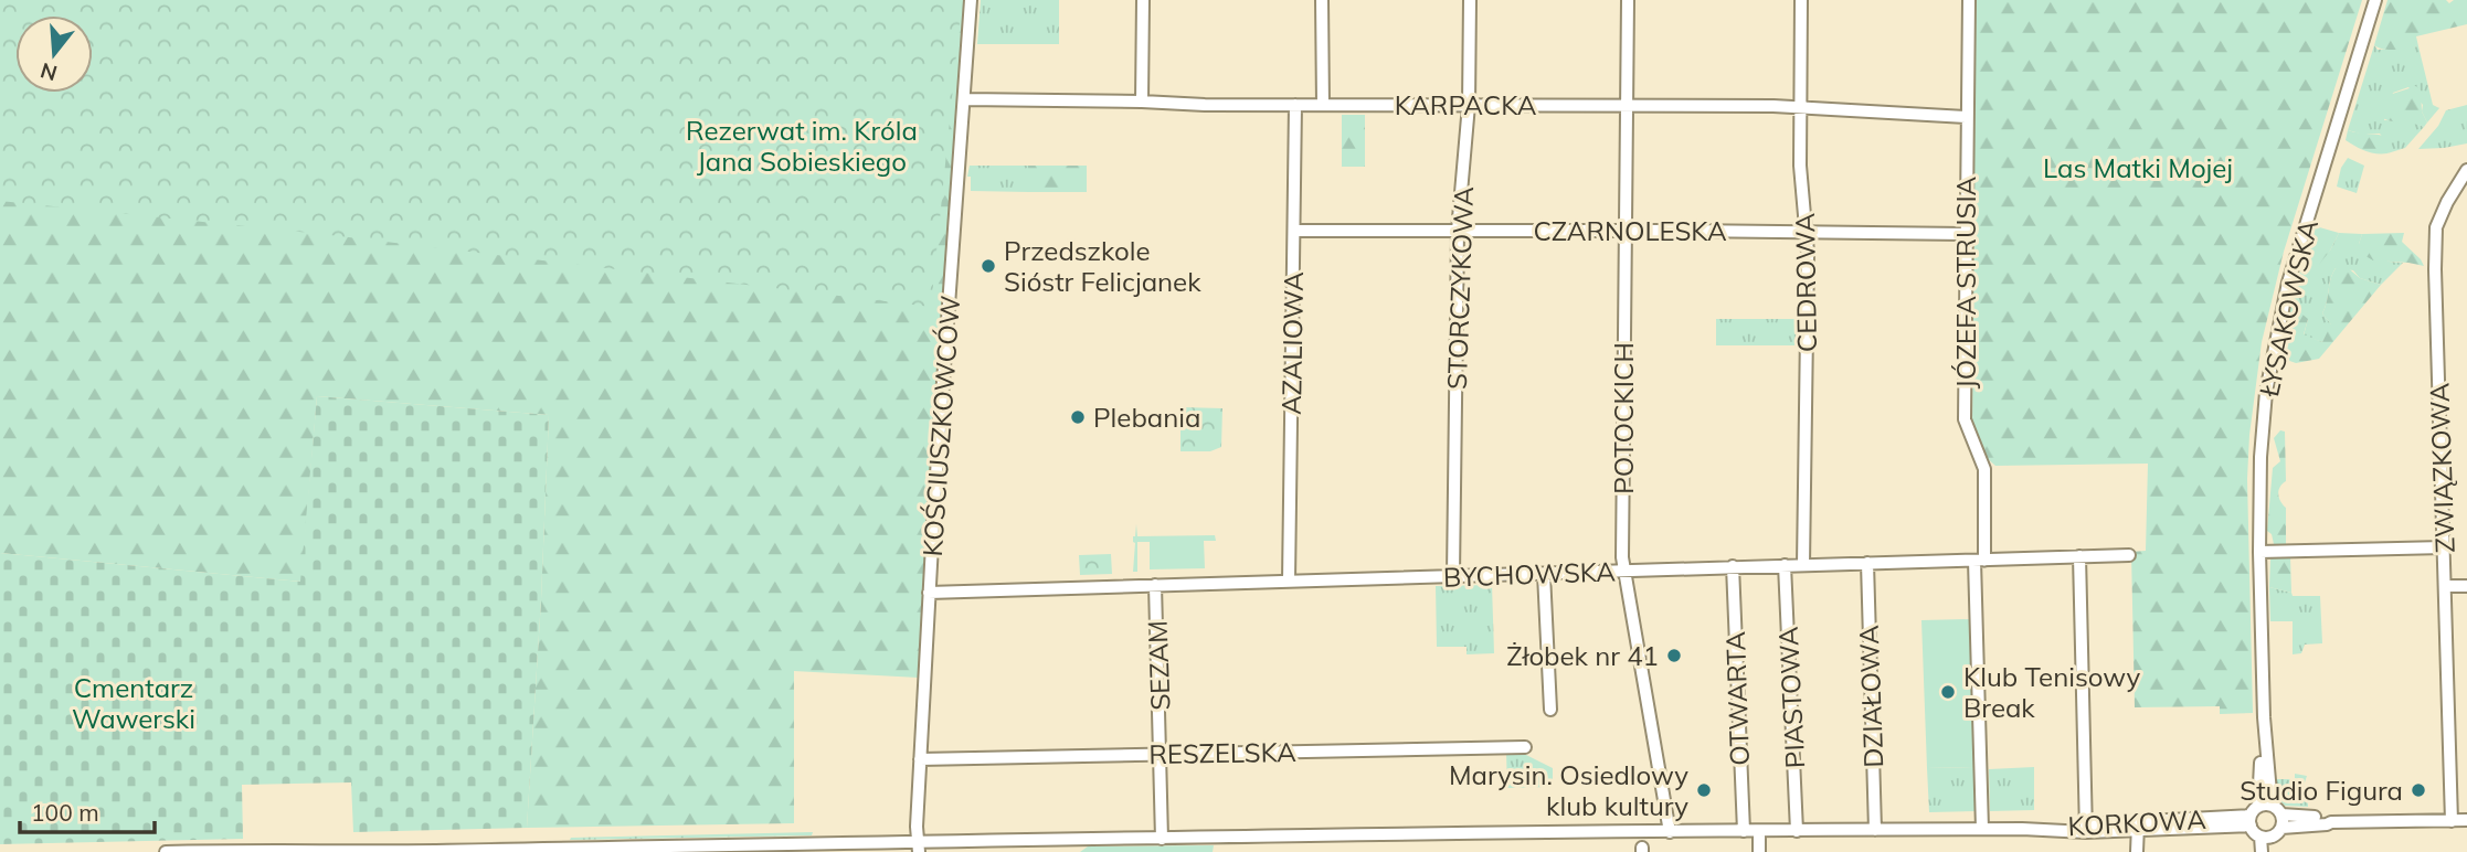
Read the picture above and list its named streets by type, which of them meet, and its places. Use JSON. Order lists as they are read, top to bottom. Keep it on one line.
{"streets":{"street":["KARPACKA","CZARNOLESKA","CEDROWA","JÓZEFA STRUSIA","STORCZYKOWA","ŁYSAKOWSKA","AZALIOWA","POTOCKICH","KOŚCIUSZKOWCÓW","ZWIĄZKOWA","BYCHOWSKA","SEZAM","DZIAŁOWA","PIASTOWA","OTWARTA","RESZELSKA","KORKOWA"]},"crossings":[["KARPACKA","CEDROWA"],["KARPACKA","JÓZEFA STRUSIA"],["KARPACKA","STORCZYKOWA"],["KARPACKA","AZALIOWA"],["KARPACKA","POTOCKICH"],["KARPACKA","KOŚCIUSZKOWCÓW"],["CZARNOLESKA","CEDROWA"],["CZARNOLESKA","JÓZEFA STRUSIA"],["CZARNOLESKA","STORCZYKOWA"],["CZARNOLESKA","AZALIOWA"],["CZARNOLESKA","POTOCKICH"],["CEDROWA","BYCHOWSKA"],["JÓZEFA STRUSIA","BYCHOWSKA"],["JÓZEFA STRUSIA","KORKOWA"],["STORCZYKOWA","BYCHOWSKA"],["ŁYSAKOWSKA","KORKOWA"],["AZALIOWA","BYCHOWSKA"],["POTOCKICH","BYCHOWSKA"],["POTOCKICH","KORKOWA"],["KOŚCIUSZKOWCÓW","BYCHOWSKA"],["KOŚCIUSZKOWCÓW","RESZELSKA"],["KOŚCIUSZKOWCÓW","KORKOWA"],["ZWIĄZKOWA","KORKOWA"],["BYCHOWSKA","SEZAM"],["BYCHOWSKA","DZIAŁOWA"],["BYCHOWSKA","PIASTOWA"],["BYCHOWSKA","OTWARTA"],["SEZAM","RESZELSKA"],["SEZAM","KORKOWA"],["DZIAŁOWA","KORKOWA"],["PIASTOWA","KORKOWA"],["OTWARTA","KORKOWA"]],"parks":["Rezerwat im. Króla Jana Sobieskiego","Las Matki Mojej","Cmentarz Wawerski"],"places":["Przedszkole Sióstr Felicjanek","Plebania","Żłobek nr 41","Klub Tenisowy Break","Marysin. Osiedlowy klub kultury","Studio Figura"],"scale_bar":"100 m","north":"bottom"}
